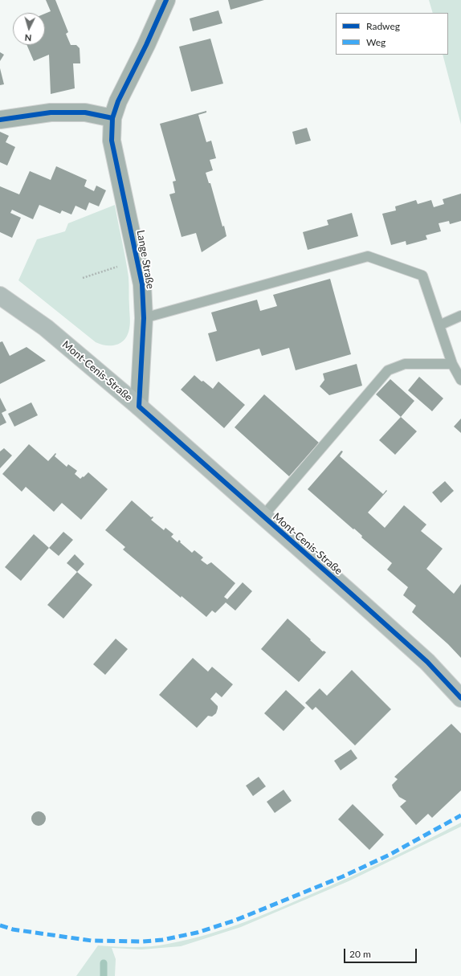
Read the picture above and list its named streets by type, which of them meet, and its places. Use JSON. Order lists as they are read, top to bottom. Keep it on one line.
{"streets":{"main road":["Mont-Cenis-Straße"],"street":["Lange Straße"]},"crossings":[["Lange Straße","Mont-Cenis-Straße"]],"legend":["Radweg","Weg"],"scale_bar":"20 m","north":"bottom"}
